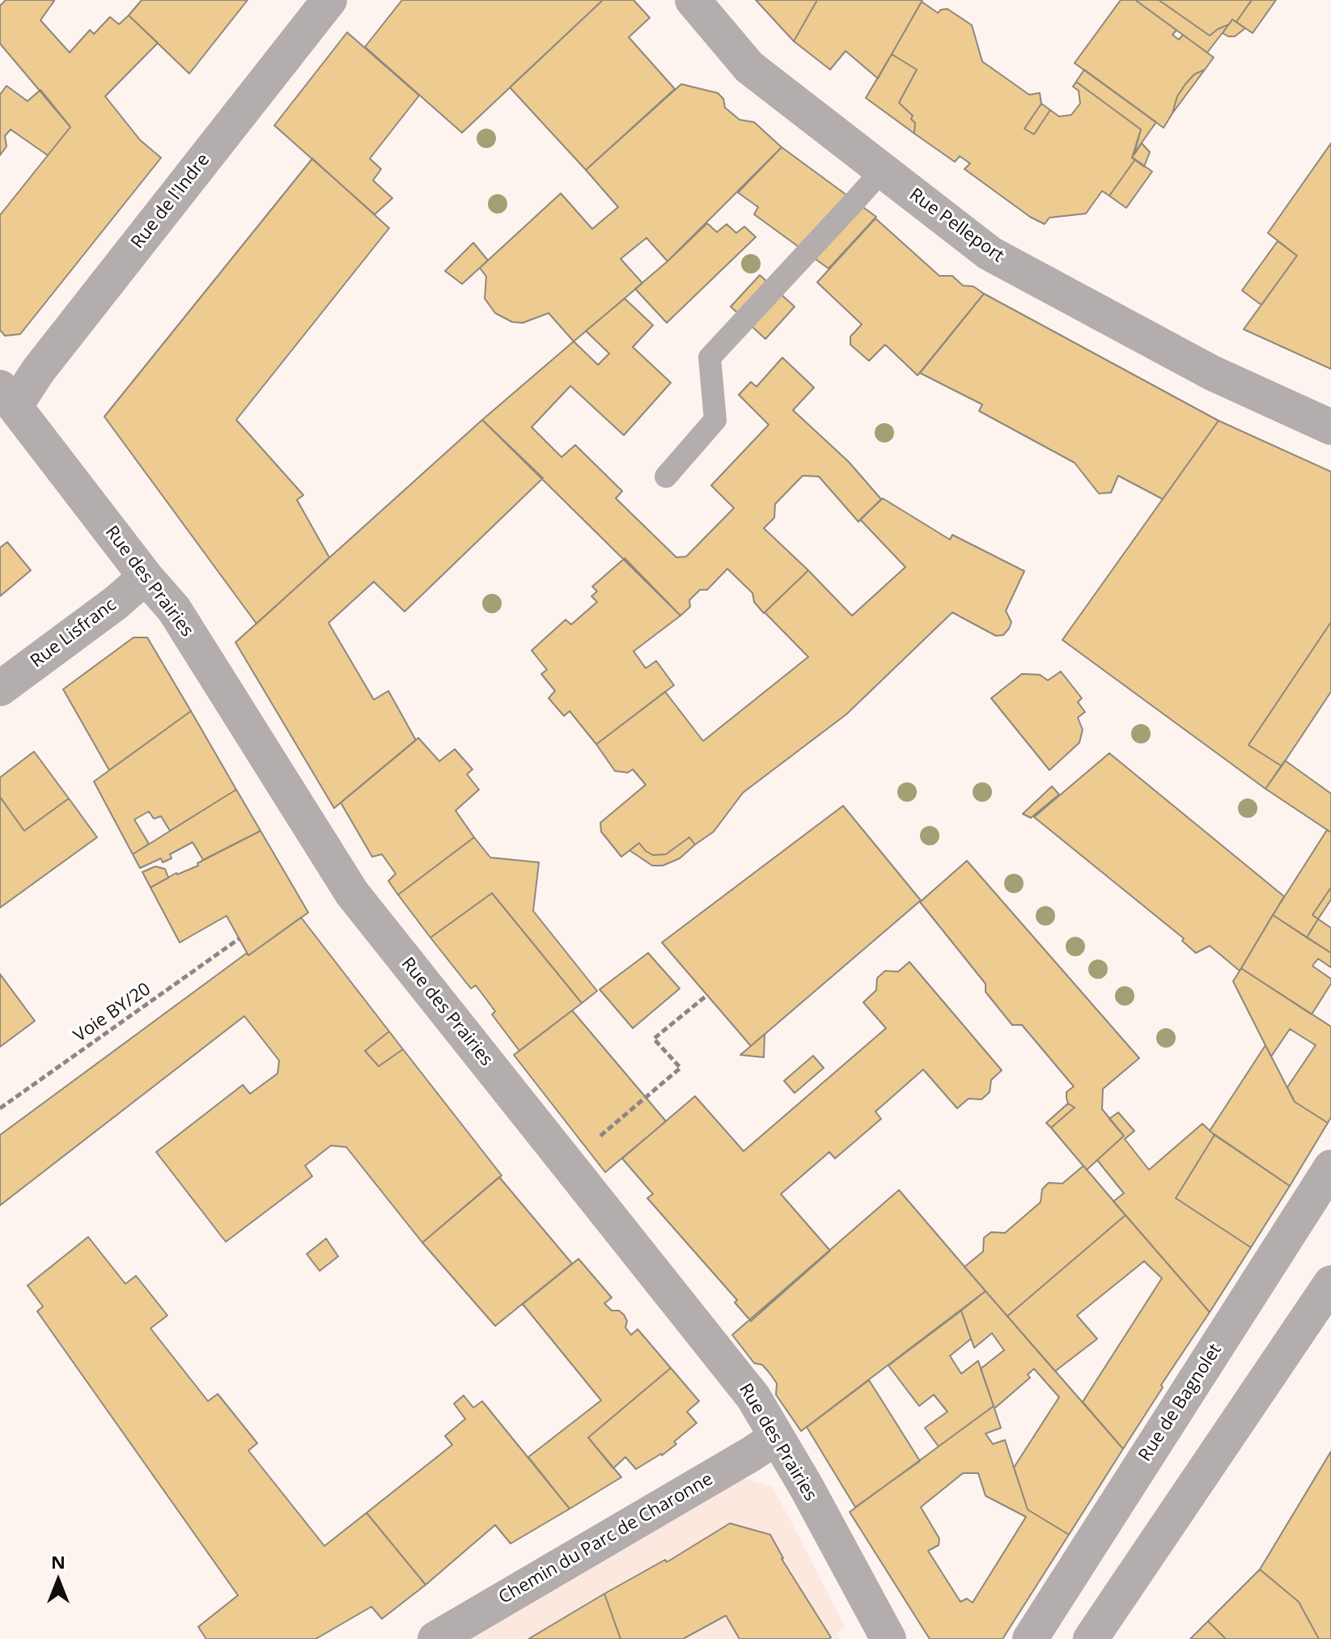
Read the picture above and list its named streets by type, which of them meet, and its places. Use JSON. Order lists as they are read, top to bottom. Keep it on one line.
{"streets":{"street":["Rue de l'Indre","Rue Pelleport","Rue des Prairies","Rue Lisfranc","Rue de Bagnolet","Chemin du Parc de Charonne"],"path":["Voie BY/20"]},"crossings":[["Rue de l'Indre","Rue des Prairies"],["Rue des Prairies","Rue Lisfranc"],["Rue des Prairies","Chemin du Parc de Charonne"]],"north":"top"}
